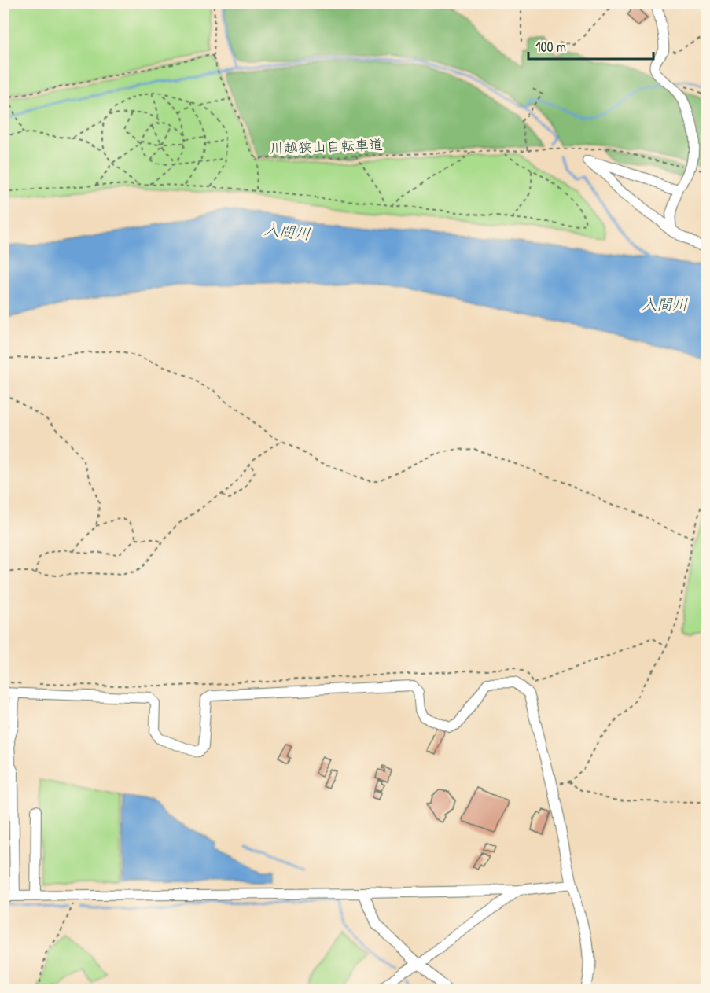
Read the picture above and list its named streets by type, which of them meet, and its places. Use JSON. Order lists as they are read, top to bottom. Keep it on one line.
{"streets":{"path":["川越狭山自転車道"]},"water":["入間川"],"scale_bar":"100 m"}
